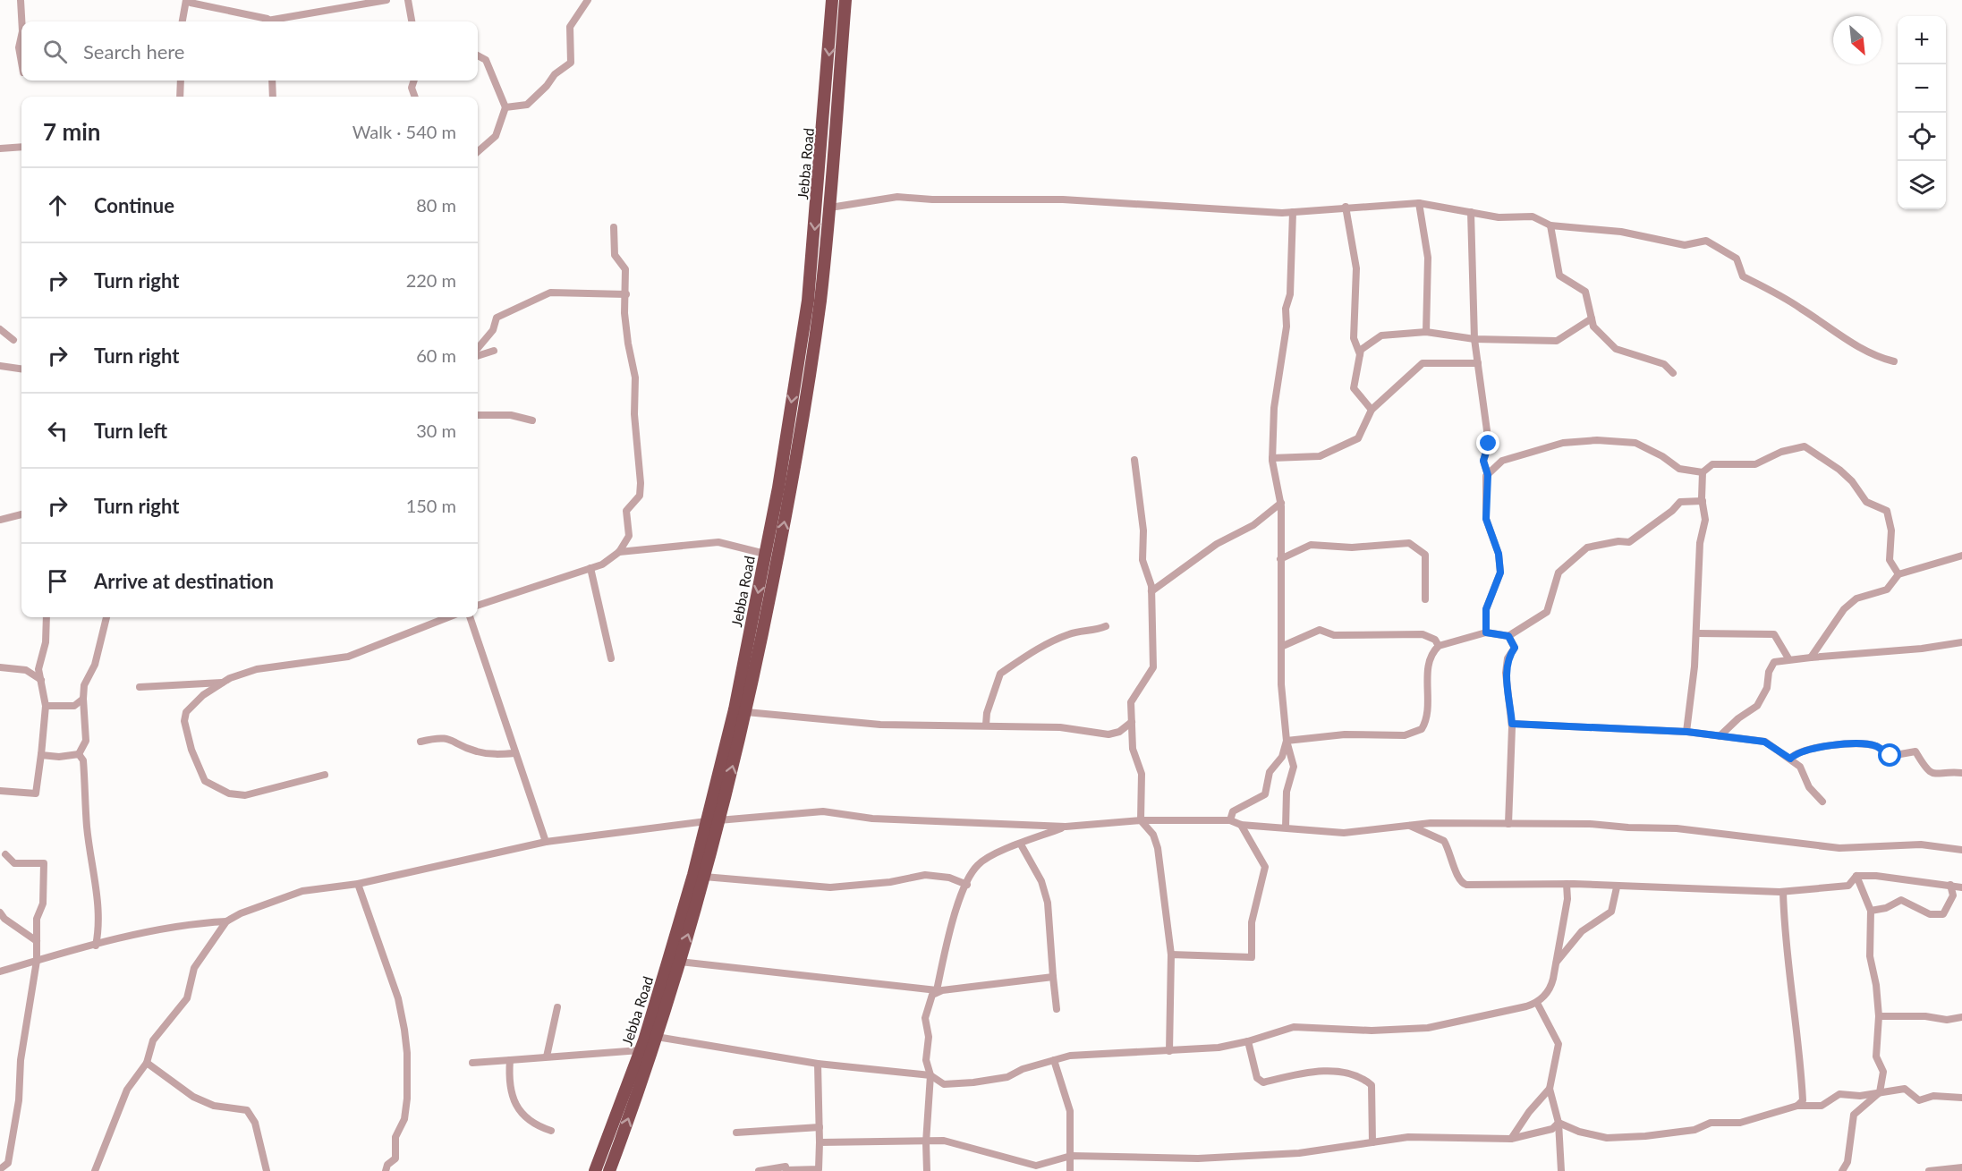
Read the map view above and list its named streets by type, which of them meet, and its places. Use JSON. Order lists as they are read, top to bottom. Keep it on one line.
{"streets":{"highway":["Jebba Road"]},"north":"bottom right","page":{"map_buttons":["+","−"],"search":"Search here","heading":["7 min","Walk · 540 m"],"list":[["Continue","80 m"],["Turn right","220 m"],["Turn right","60 m"],["Turn left","30 m"],["Turn right","150 m"],"Arrive at destination"]}}
